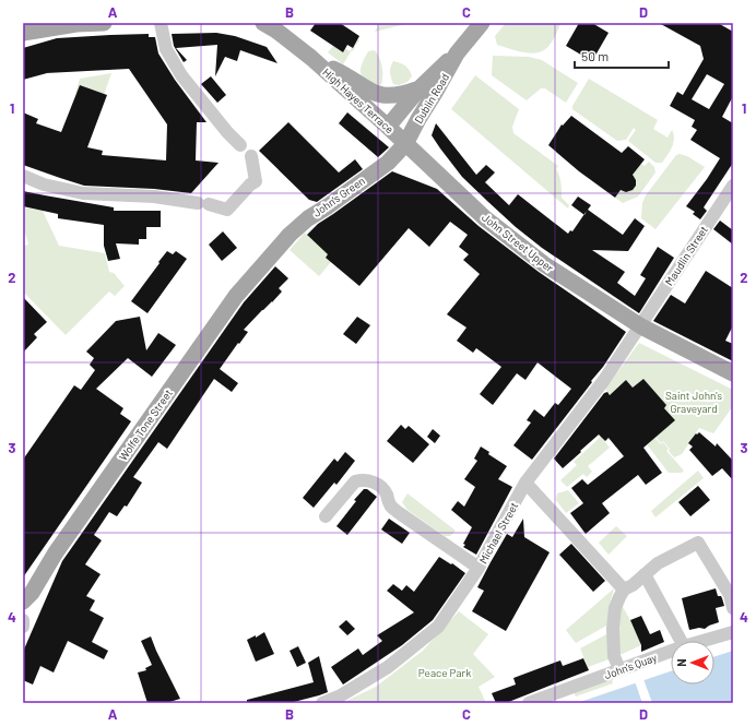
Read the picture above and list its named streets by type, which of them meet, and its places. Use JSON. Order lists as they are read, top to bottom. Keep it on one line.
{"streets":{"main road":["Dublin Road","High Hayes Terrace","John's Green","John Street Upper","Wolfe Tone Street"],"street":["Maudlin Street","Michael Street","John's Quay"]},"crossings":[["Dublin Road","High Hayes Terrace"],["Dublin Road","John's Green"],["Dublin Road","John Street Upper"],["High Hayes Terrace","John's Green"],["High Hayes Terrace","John Street Upper"],["John's Green","John Street Upper"],["John's Green","Wolfe Tone Street"],["John Street Upper","Maudlin Street"],["John Street Upper","Michael Street"],["Maudlin Street","Michael Street"]],"parks":["Saint John's Graveyard","Peace Park"],"scale_bar":"50 m","north":"left","grid":{"columns":["A","B","C","D"],"rows":["1","2","3","4"]}}
